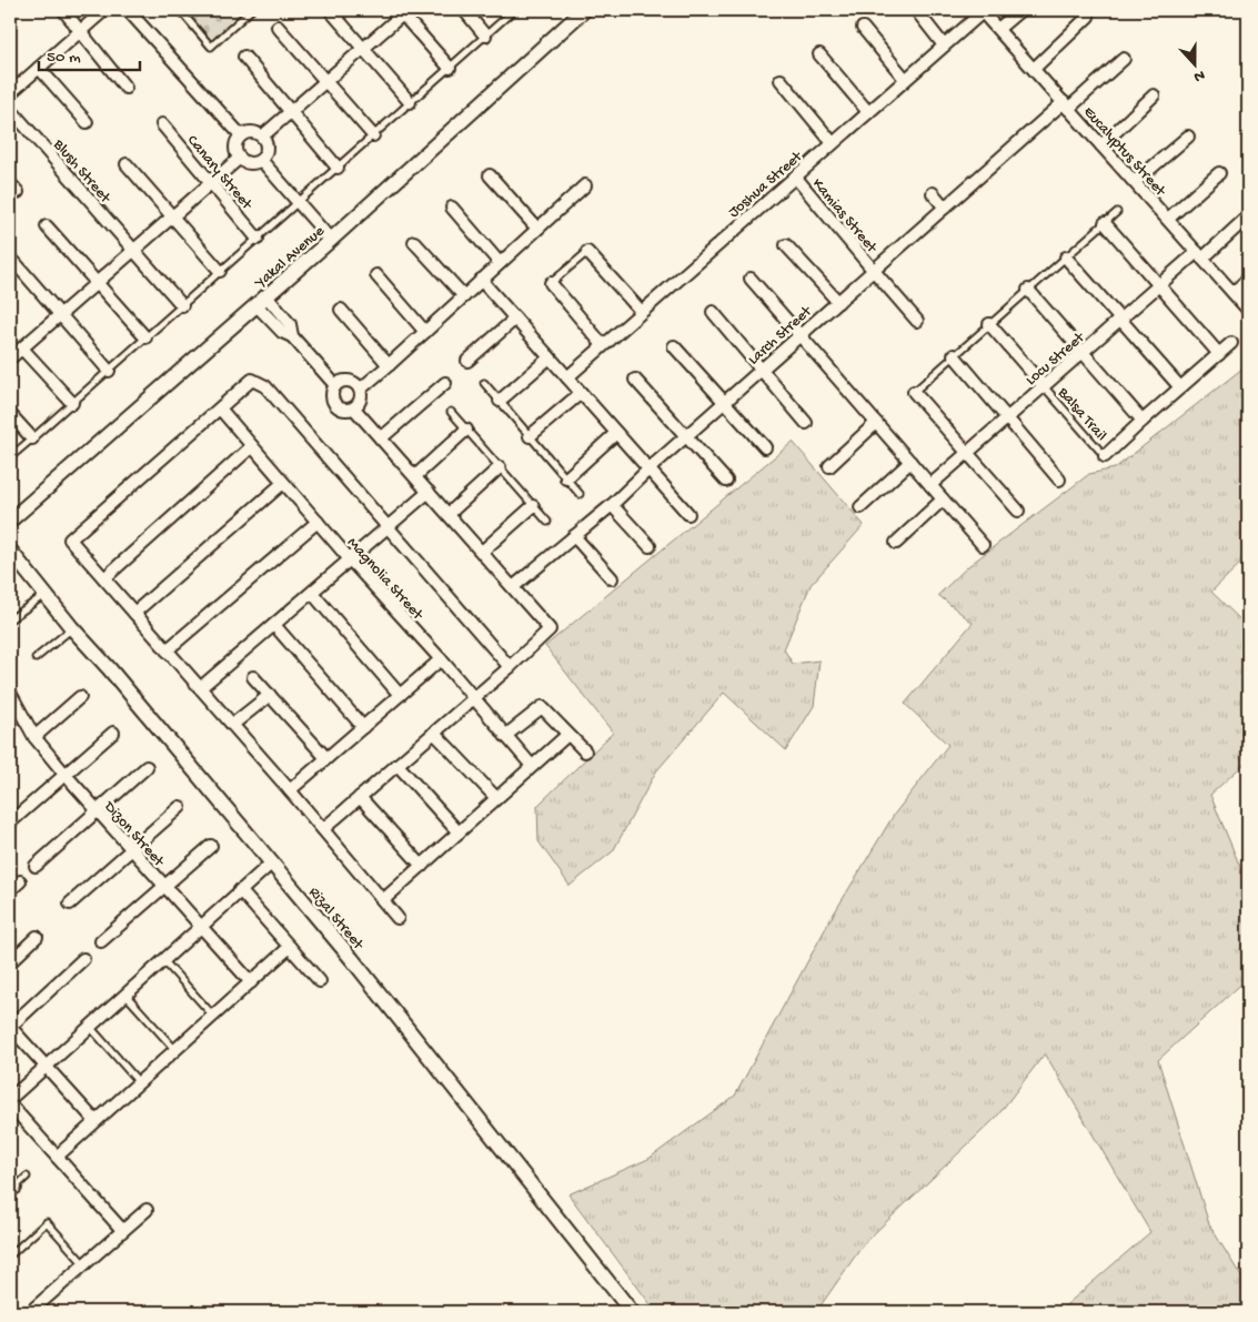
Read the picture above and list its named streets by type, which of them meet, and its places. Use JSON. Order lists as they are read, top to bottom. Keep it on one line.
{"streets":{"street":["Eucalyptus Street","Blush Street","Canary Street","Joshua Street","Kamias Street","Yakal Avenue","Larch Street","Locu Street","Magnolia Street","Dizon Street","Rizal Street"],"lane":["Balsa Trail"]},"crossings":[["Eucalyptus Street","Joshua Street"],["Eucalyptus Street","Larch Street"],["Eucalyptus Street","Locu Street"],["Joshua Street","Kamias Street"],["Kamias Street","Larch Street"],["Locu Street","Balsa Trail"]],"scale_bar":"50 m","north":"bottom"}
